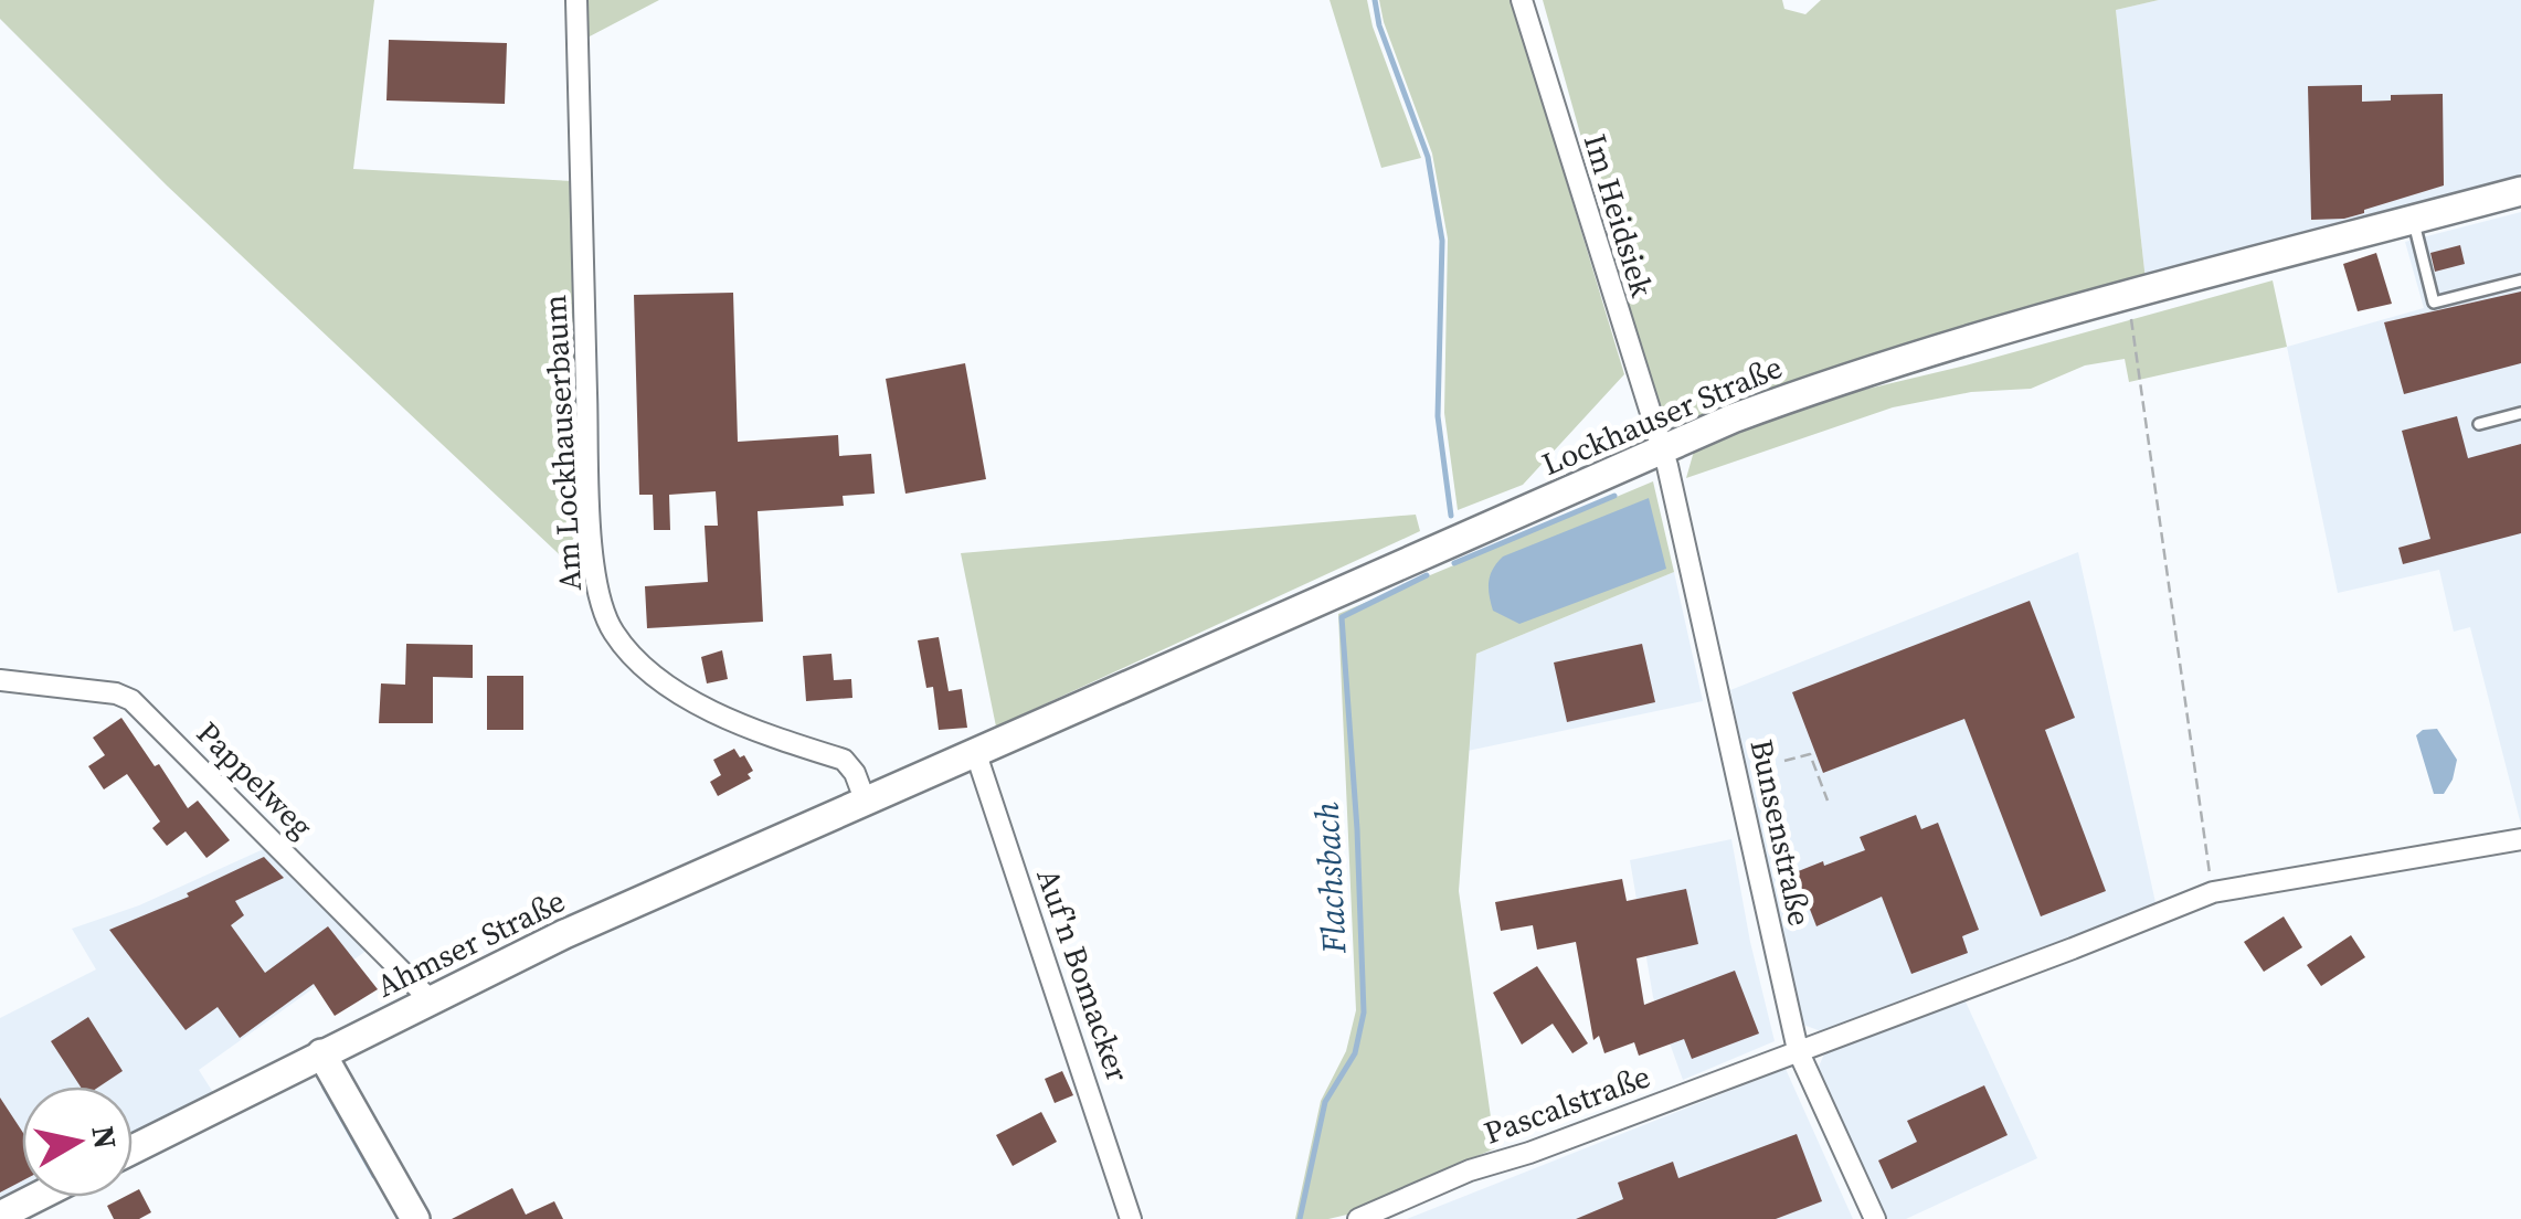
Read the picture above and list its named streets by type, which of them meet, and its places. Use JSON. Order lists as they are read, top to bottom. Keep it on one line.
{"streets":{"street":["Im Heidsiek","Lockhauser Straße","Am Lockhauserbaum","Pappelweg","Bunsenstraße","Ahmser Straße","Auf'n Bomacker","Pascalstraße"]},"crossings":[["Im Heidsiek","Lockhauser Straße"],["Im Heidsiek","Bunsenstraße"],["Lockhauser Straße","Am Lockhauserbaum"],["Lockhauser Straße","Bunsenstraße"],["Lockhauser Straße","Ahmser Straße"],["Lockhauser Straße","Auf'n Bomacker"],["Am Lockhauserbaum","Ahmser Straße"],["Pappelweg","Ahmser Straße"],["Bunsenstraße","Pascalstraße"]],"water":["Flachsbach"],"north":"right"}
